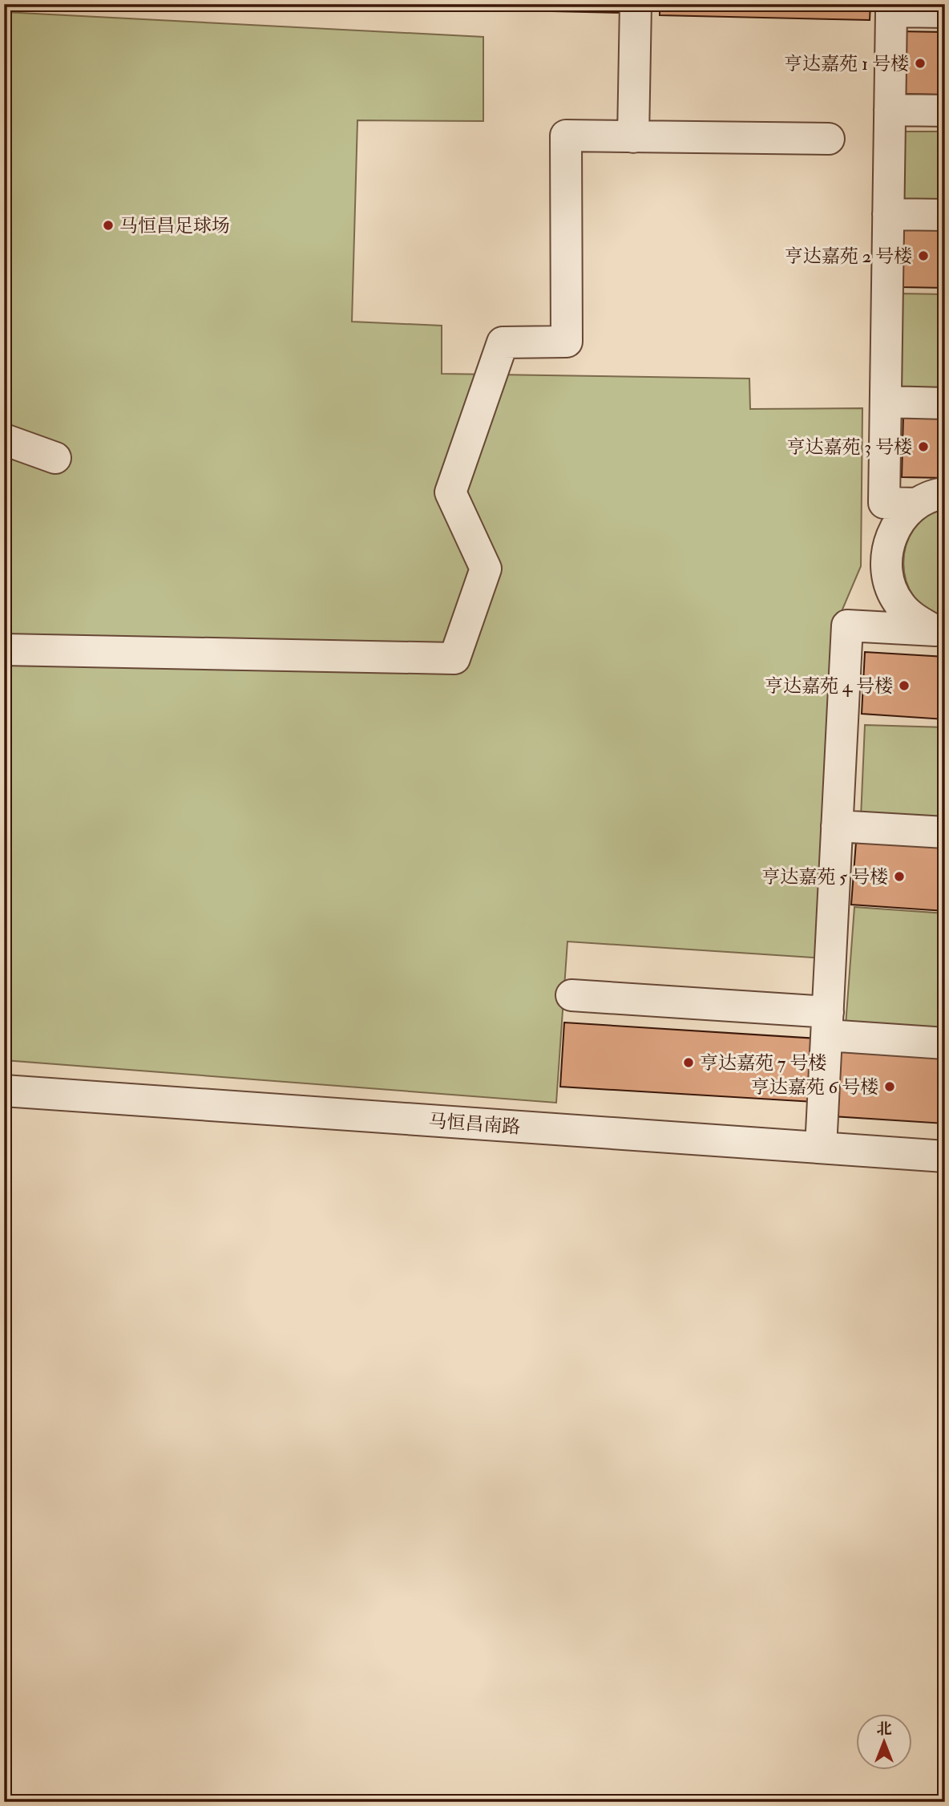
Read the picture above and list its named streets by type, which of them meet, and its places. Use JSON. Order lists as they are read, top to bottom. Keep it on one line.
{"streets":{"street":["马恒昌南路"]},"places":["亨达嘉苑 1 号楼","马恒昌足球场","亨达嘉苑 2 号楼","亨达嘉苑 3 号楼","亨达嘉苑 4 号楼","亨达嘉苑 5 号楼","亨达嘉苑 7 号楼","亨达嘉苑 6 号楼"],"north":"top"}
